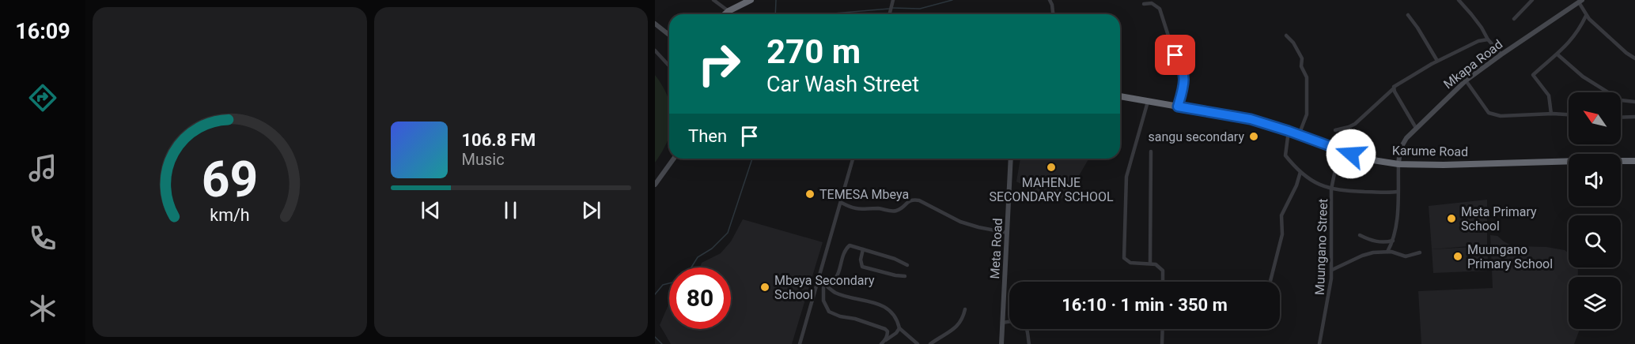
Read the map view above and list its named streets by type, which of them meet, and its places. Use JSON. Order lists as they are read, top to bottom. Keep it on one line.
{"streets":{"highway":["Karume Road"],"street":["Mkapa Road","Muungano Street","Meta Road"]},"crossings":[["Mkapa Road","Karume Road"],["Karume Road","Muungano Street"]],"places":["sangu secondary","MAHENJE SECONDARY SCHOOL","TEMESA Mbeya","Meta Primary School","Muungano Primary School","Mbeya Secondary School"],"north":"top left","page":{"tabs":"16:09","turn":["270 m","Car Wash Street"],"then":"Then","song":["106.8 FM","Music"],"limit":"80","trip":"16:10 · 1 min · 350 m","gauge":["69","km/h"]}}
